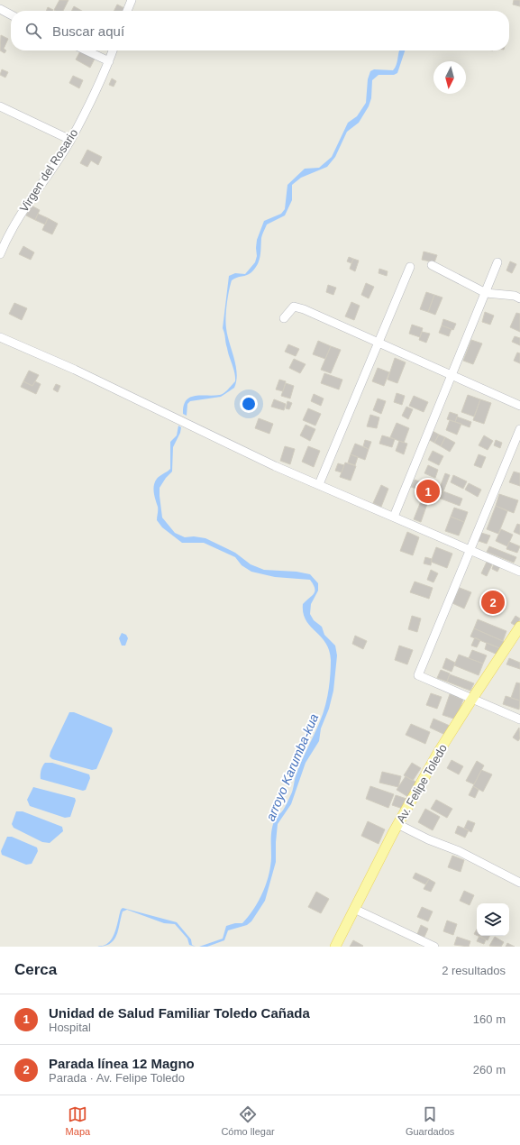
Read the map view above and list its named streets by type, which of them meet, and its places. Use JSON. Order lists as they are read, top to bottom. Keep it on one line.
{"streets":{"main road":["Av. Felipe Toledo"],"street":["Virgen del Rosario"]},"water":["arroyo Karumba-kua"],"north":"bottom","page":{"search":"Buscar aquí","pins":["1","2"],"heading":["Cerca","2 resultados"],"list":[{"mark":"1","name":"Unidad de Salud Familiar Toledo Cañada","note":"Hospital","value":"160 m"},{"mark":"2","name":"Parada línea 12 Magno","note":"Parada · Av. Felipe Toledo","value":"260 m"}],"nav":["Mapa","Cómo llegar","Guardados"]}}
